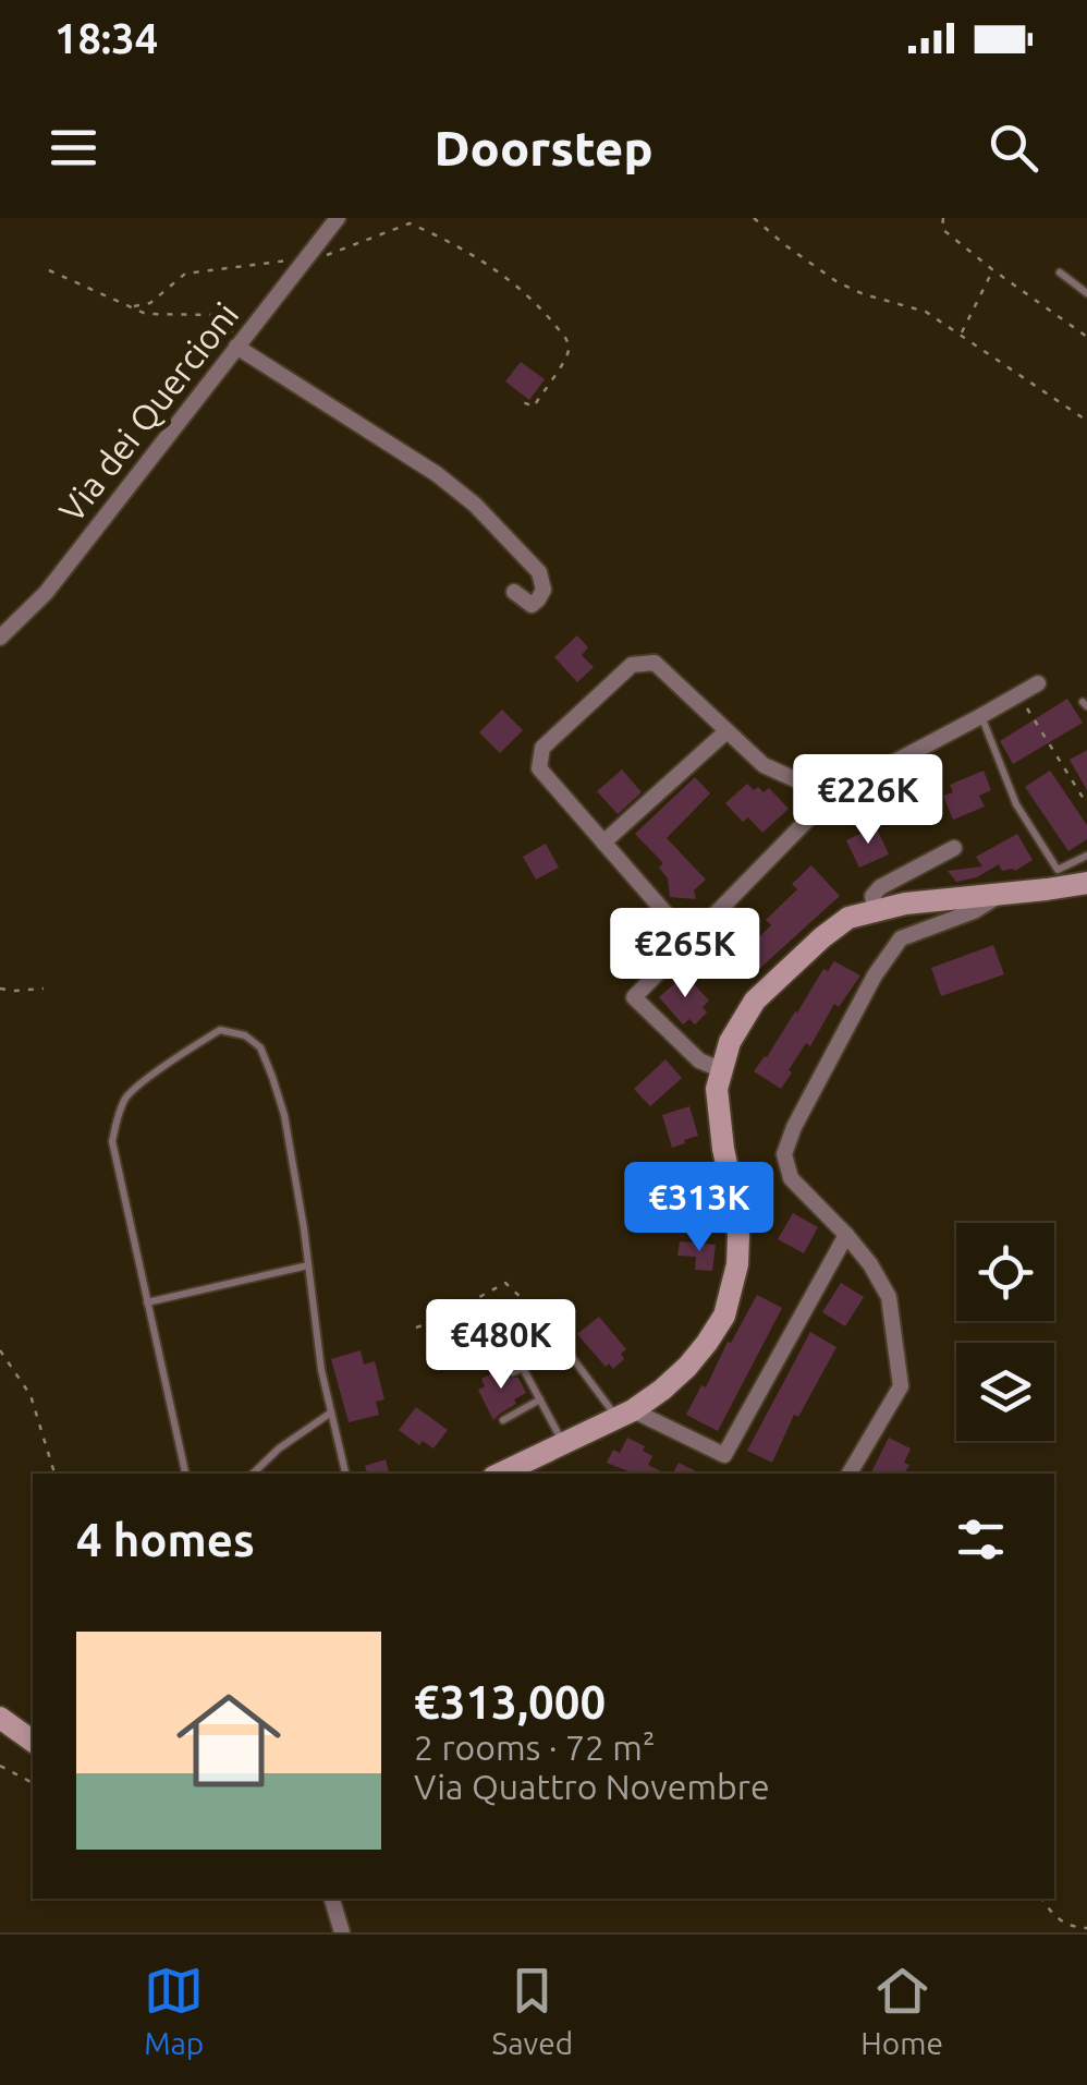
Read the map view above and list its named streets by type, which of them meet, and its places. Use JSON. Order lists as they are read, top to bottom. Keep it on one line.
{"streets":{"street":["Via dei Quercioni"]},"page":{"status":"18:34","header":"Doorstep","price":["€226K","€265K","€313K","€480K"],"heading":"4 homes","list":[{"name":"€313,000","note":"2 rooms · 72 m² · Via Quattro Novembre"}],"tabs":["Map","Saved","Home"]}}
